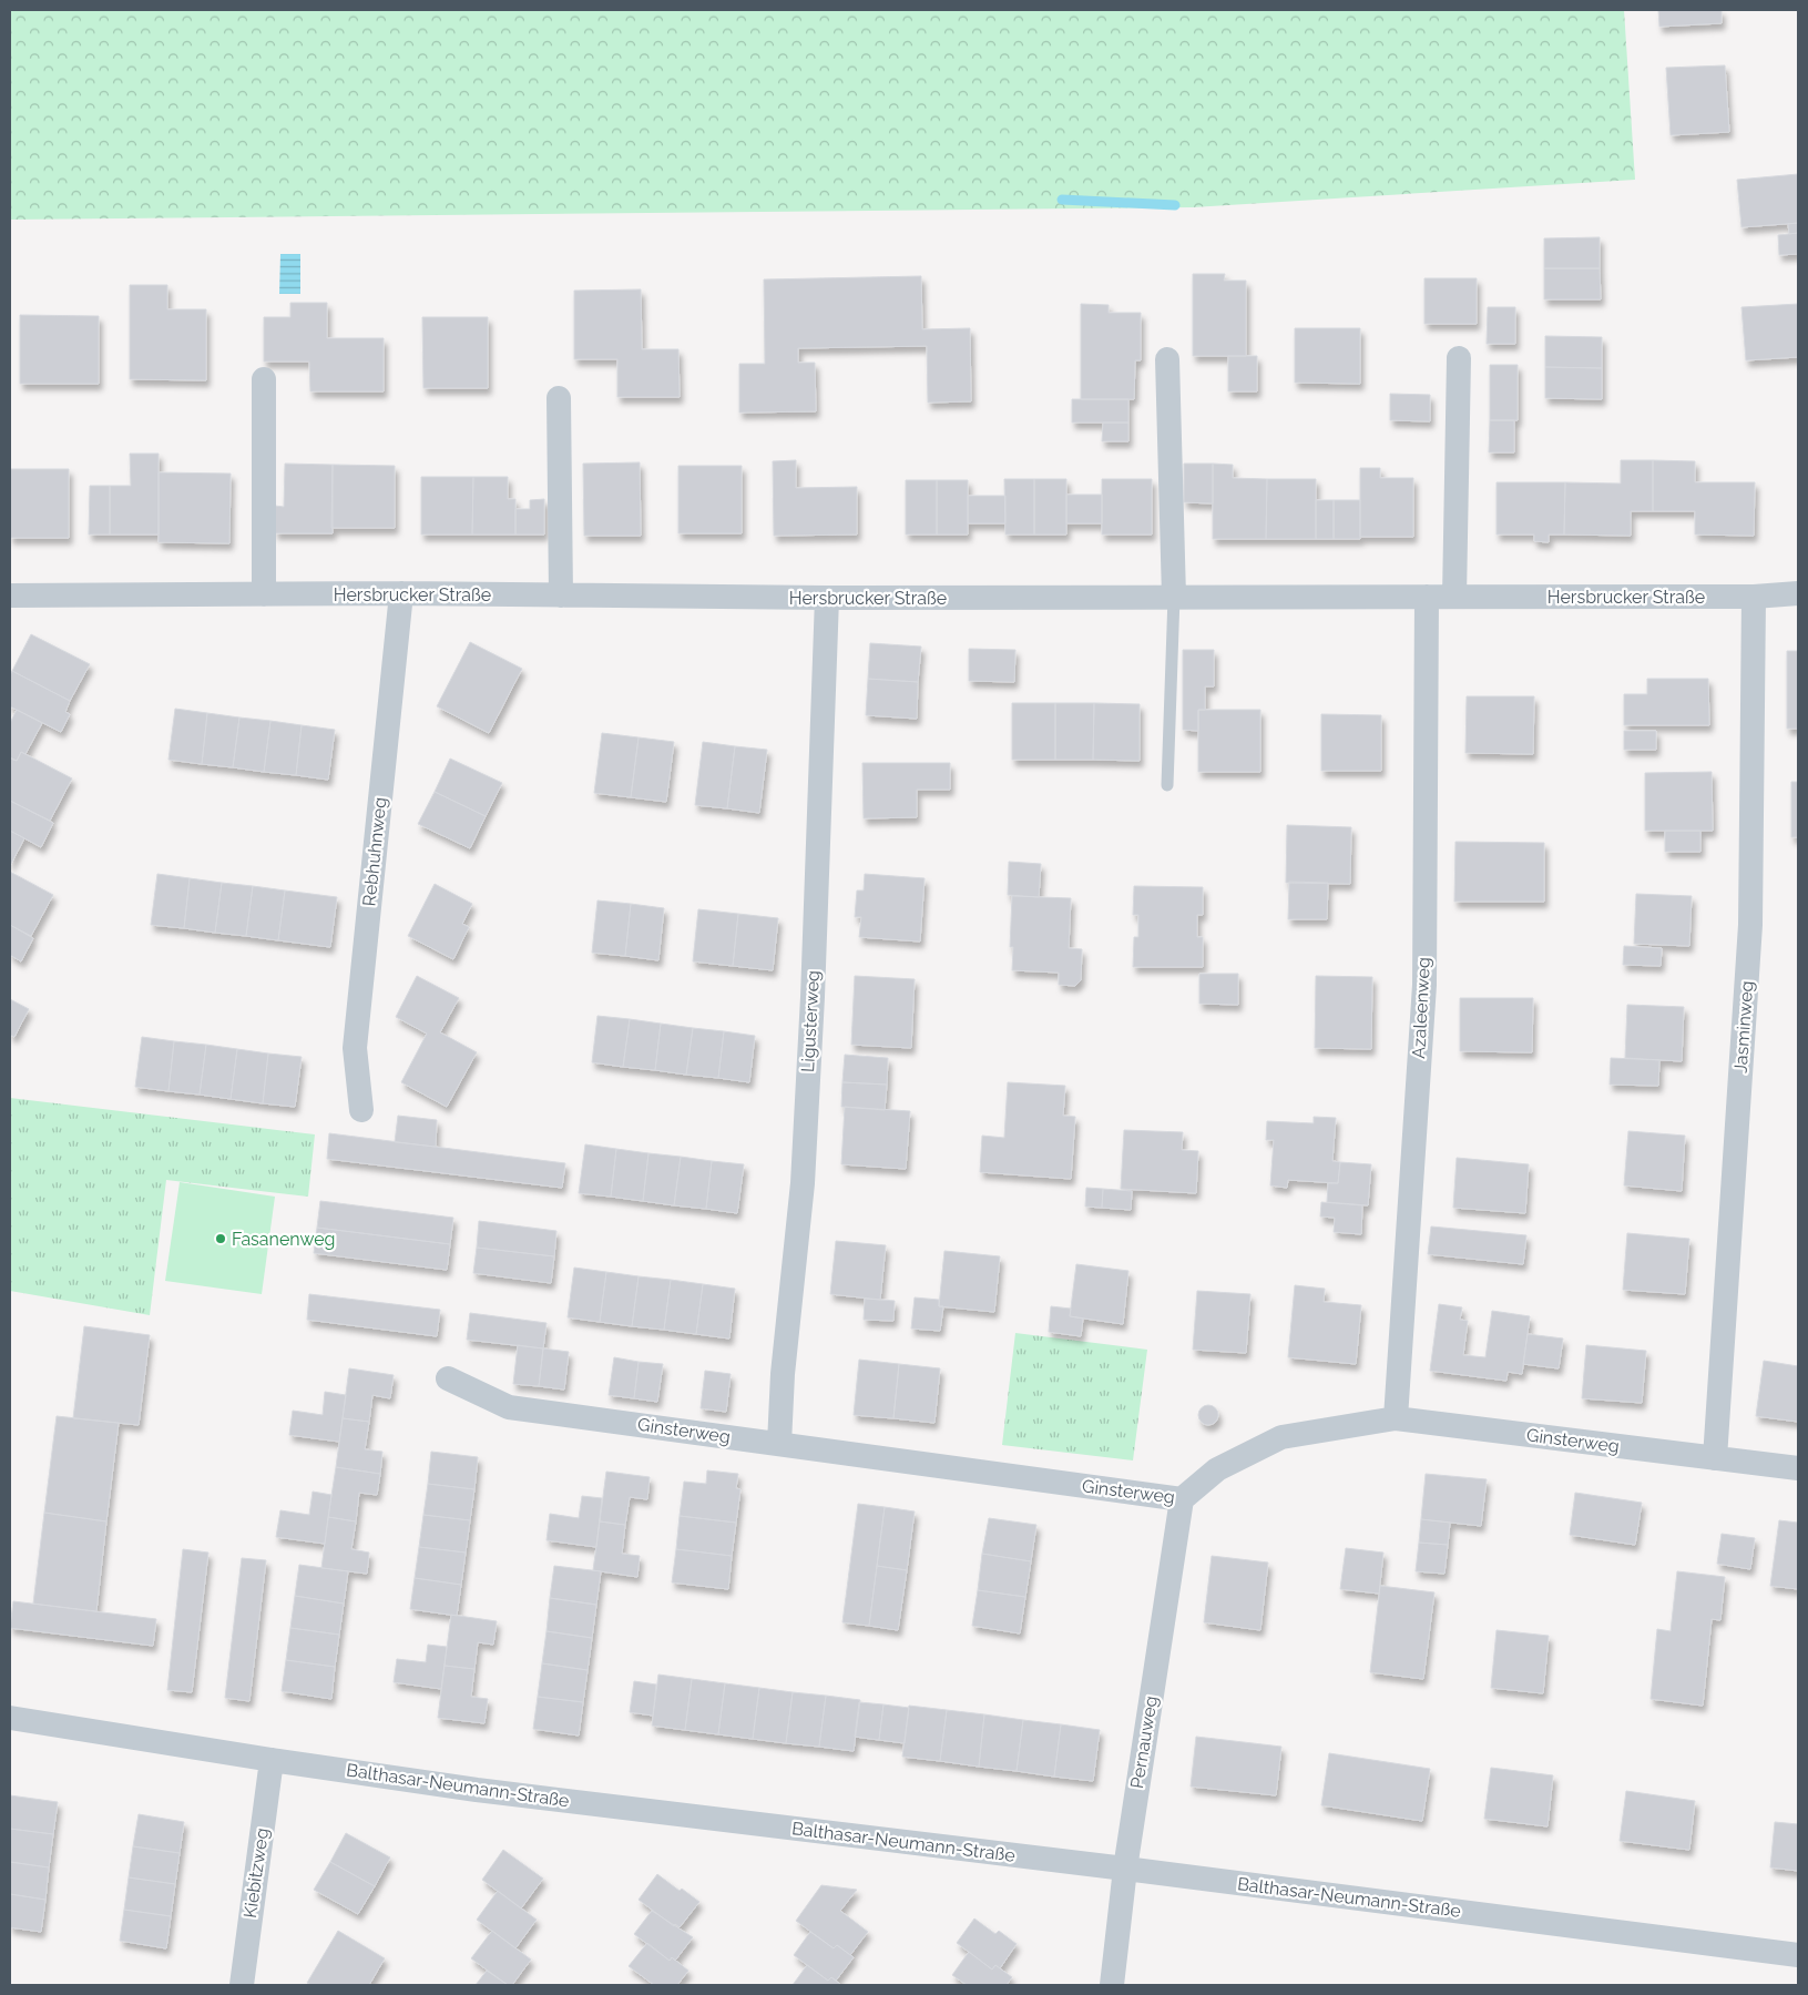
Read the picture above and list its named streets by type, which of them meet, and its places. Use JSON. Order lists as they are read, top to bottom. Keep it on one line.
{"streets":{"street":["Hersbrucker Straße","Rebhuhnweg","Azaleenweg","Ligusterweg","Jasminweg","Ginsterweg","Pernauweg","Balthasar-Neumann-Straße","Kiebitzweg"]},"crossings":[["Hersbrucker Straße","Rebhuhnweg"],["Hersbrucker Straße","Azaleenweg"],["Hersbrucker Straße","Ligusterweg"],["Hersbrucker Straße","Jasminweg"],["Azaleenweg","Ginsterweg"],["Ligusterweg","Ginsterweg"],["Jasminweg","Ginsterweg"],["Ginsterweg","Pernauweg"],["Pernauweg","Balthasar-Neumann-Straße"],["Balthasar-Neumann-Straße","Kiebitzweg"]],"places":["Fasanenweg"]}
